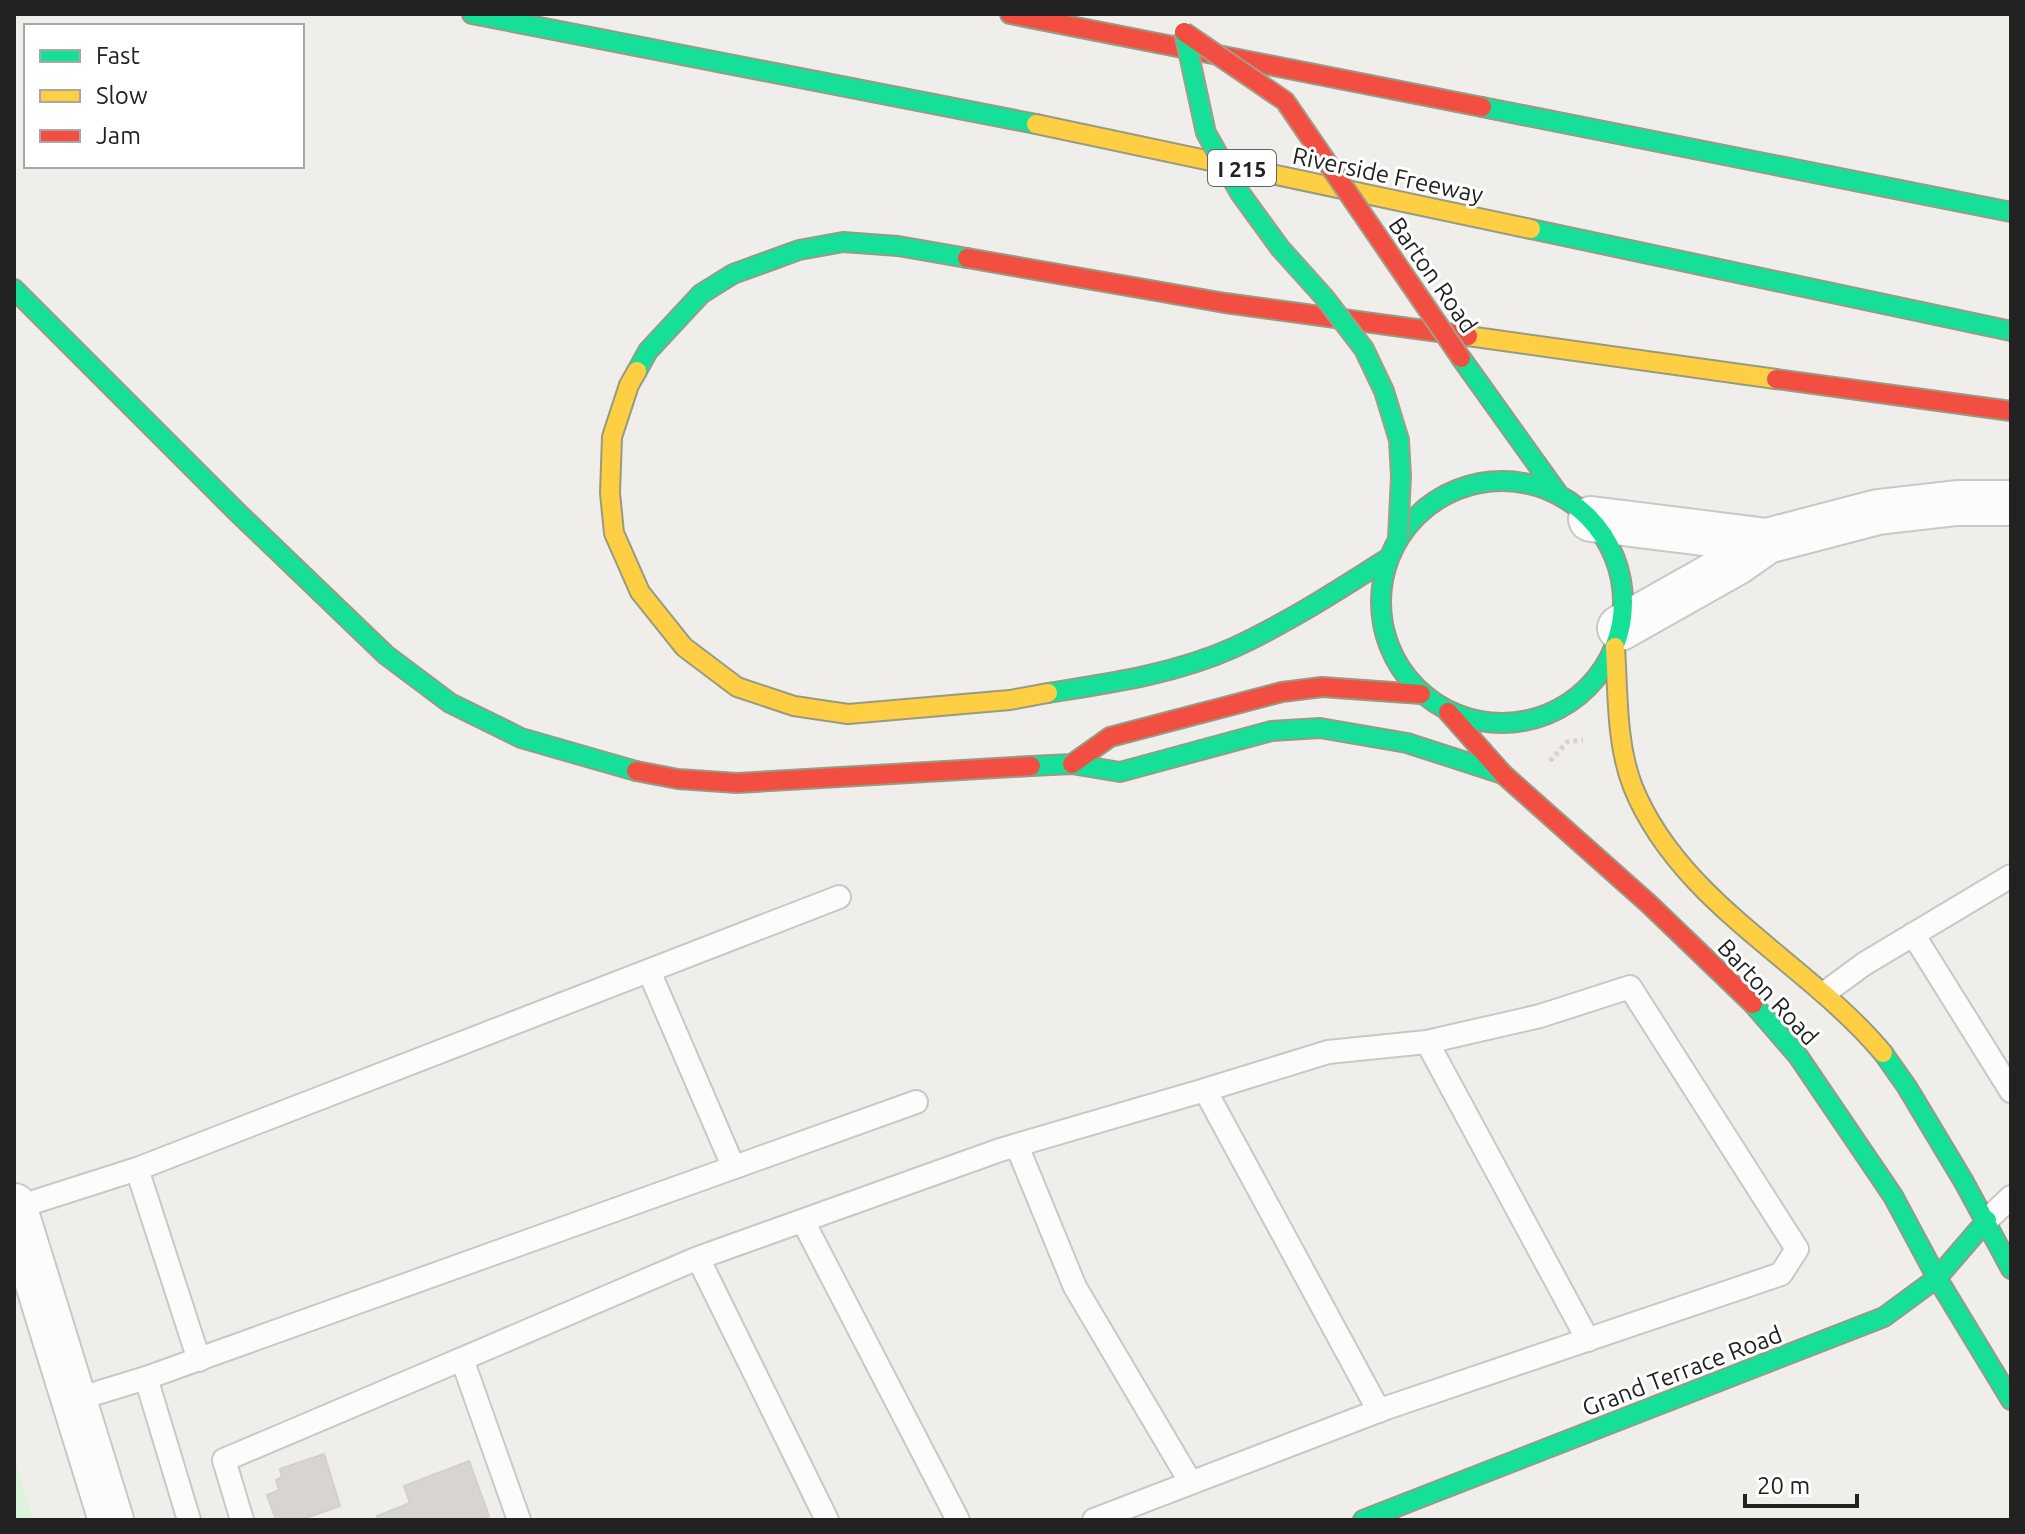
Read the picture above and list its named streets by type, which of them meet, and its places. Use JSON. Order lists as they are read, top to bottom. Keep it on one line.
{"streets":{"main road":["I 215","Riverside Freeway","Barton Road","Grand Terrace Road"]},"crossings":[["Barton Road","Grand Terrace Road"]],"legend":["Fast","Slow","Jam"],"scale_bar":"20 m"}
